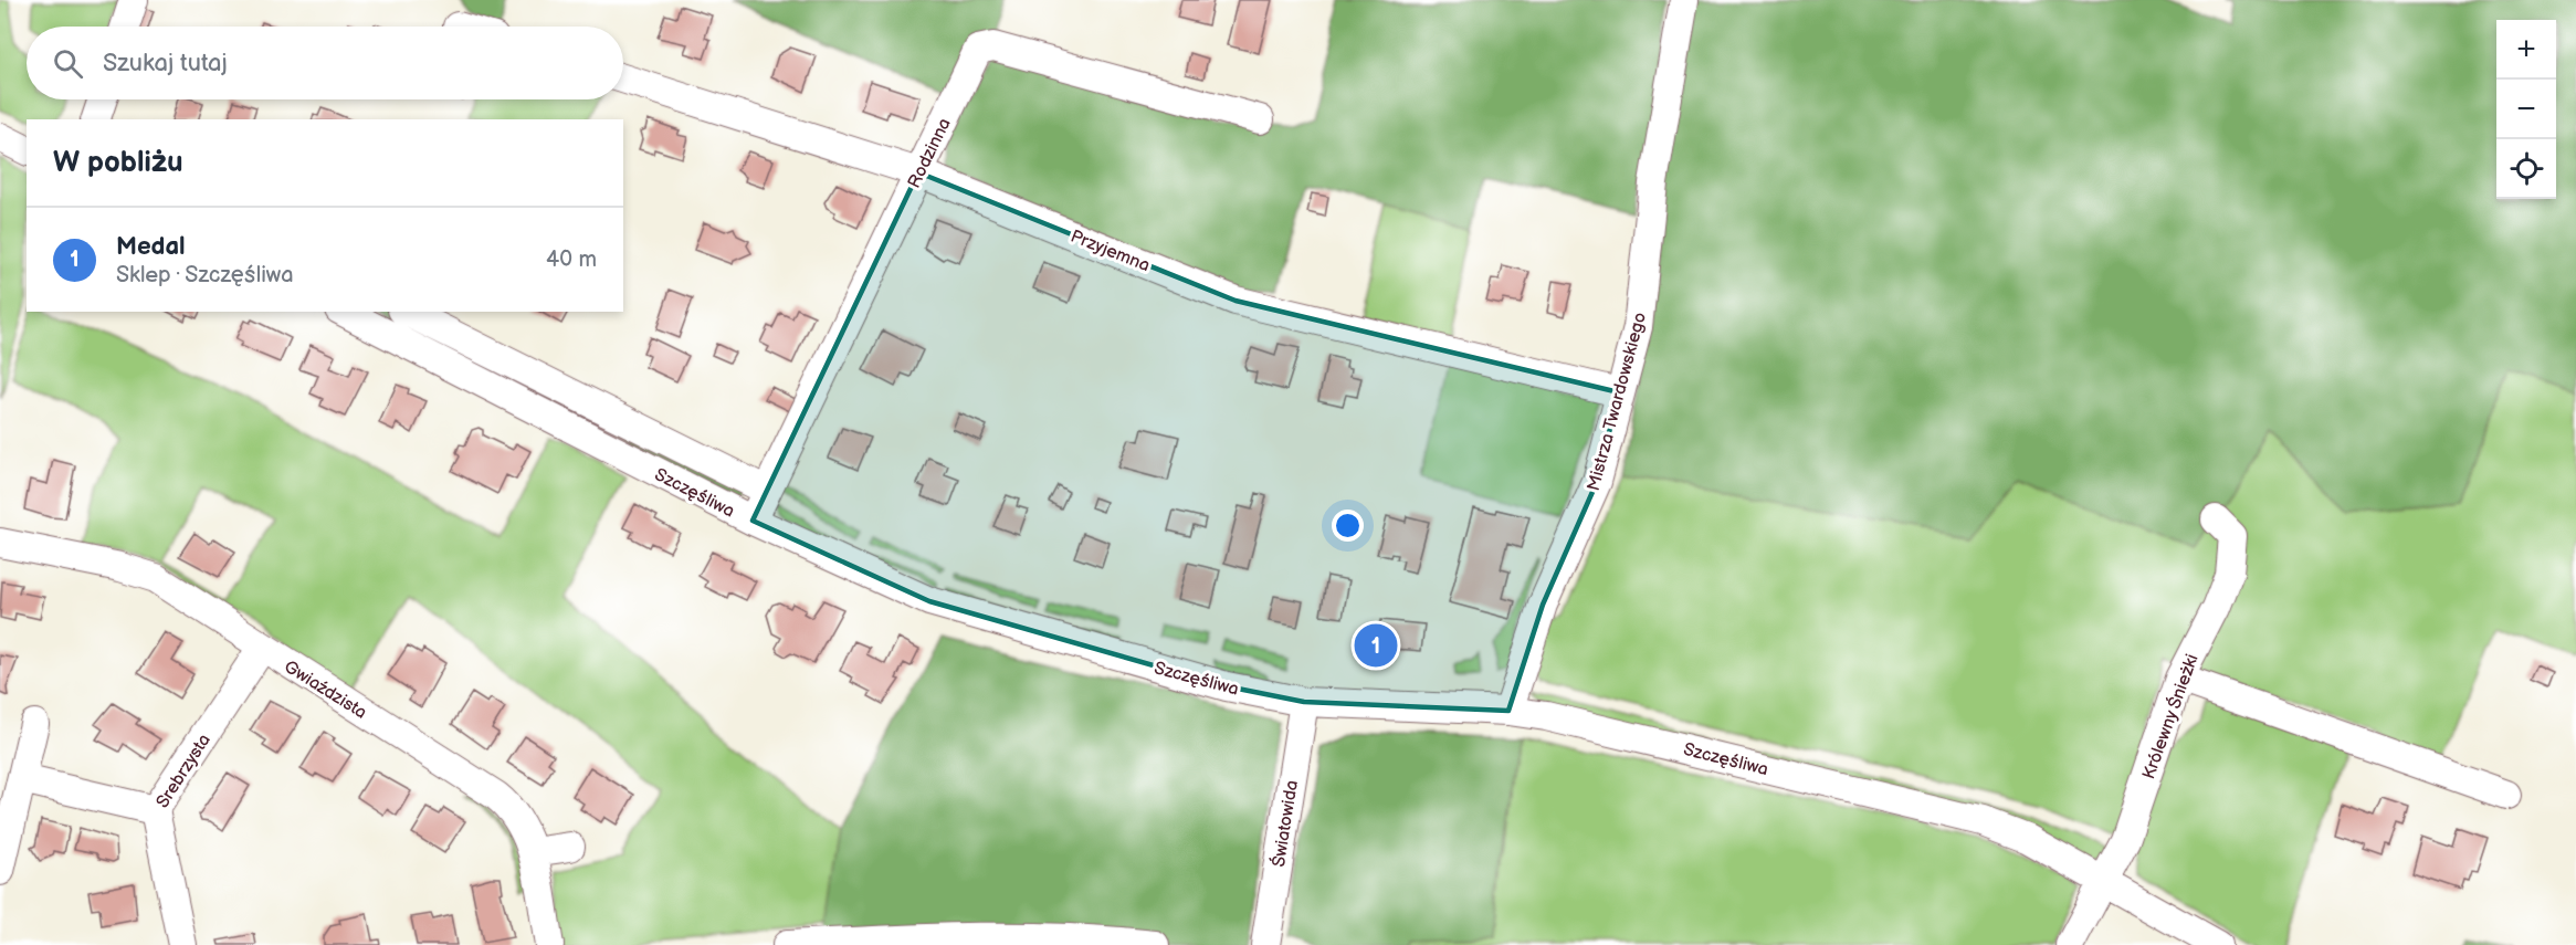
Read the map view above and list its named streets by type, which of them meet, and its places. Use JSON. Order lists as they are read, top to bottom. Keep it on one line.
{"streets":{"street":["Rodzinna","Przyjemna","Mistrza Twardowskiego","Szczęśliwa","Gwiaździsta","Królewny Śnieżki","Srebrzysta","Światowida"]},"crossings":[["Rodzinna","Przyjemna"],["Rodzinna","Szczęśliwa"],["Przyjemna","Mistrza Twardowskiego"],["Mistrza Twardowskiego","Szczęśliwa"],["Szczęśliwa","Królewny Śnieżki"],["Szczęśliwa","Światowida"],["Gwiaździsta","Srebrzysta"]],"page":{"map_buttons":["+","−"],"search":"Szukaj tutaj","heading":"W pobliżu","list":[{"mark":"1","name":"Medal","note":"Sklep · Szczęśliwa","value":"40 m"}],"pins":"1"}}
